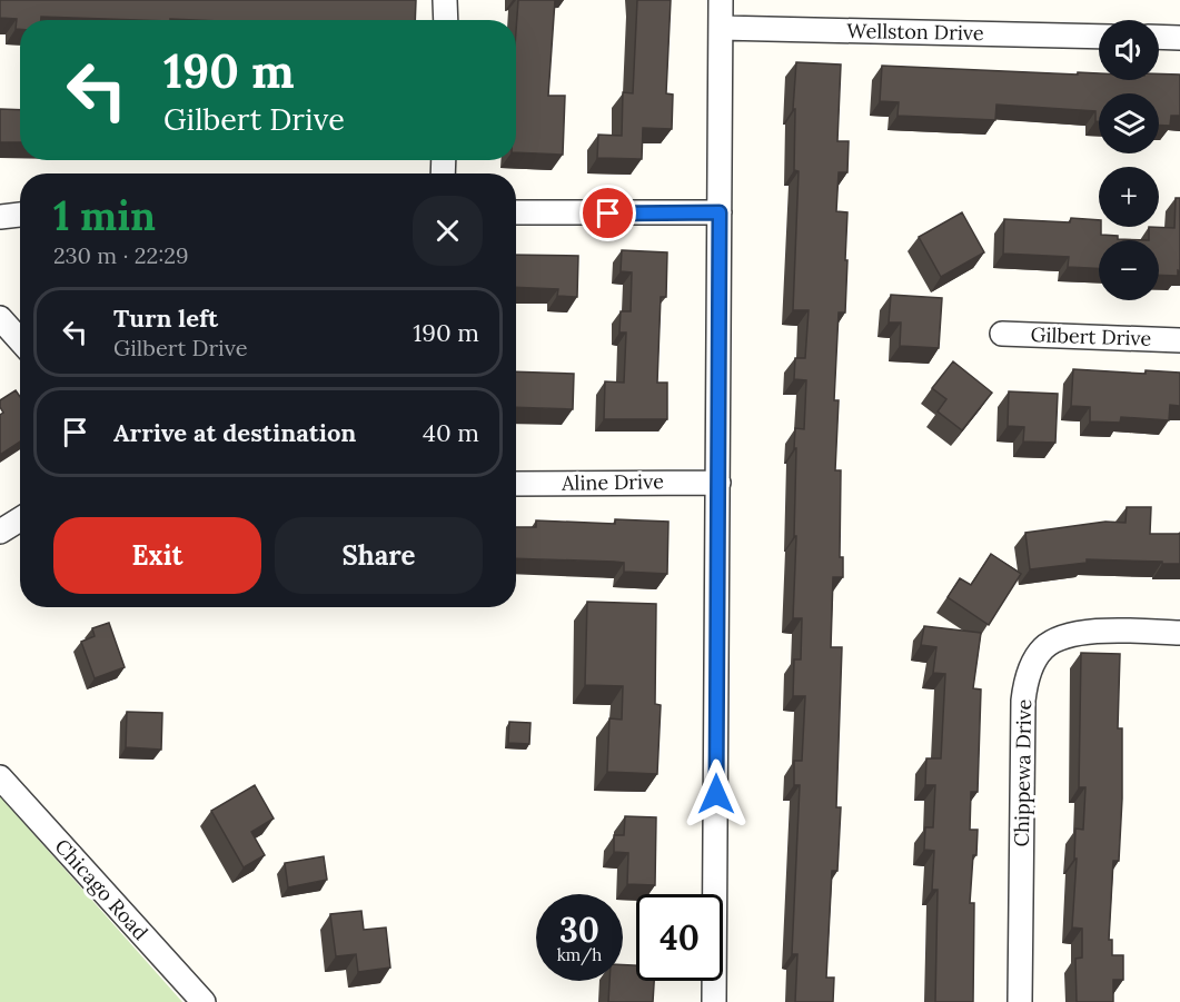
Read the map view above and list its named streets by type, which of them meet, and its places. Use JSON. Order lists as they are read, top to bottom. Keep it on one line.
{"streets":{"street":["Wellston Drive","Gilbert Drive","Aline Drive","Chippewa Drive","Chicago Road"]},"page":{"map_buttons":["+","−"],"turn":["190 m","Gilbert Drive"],"heading":["1 min","230 m · 22:29"],"list":[{"name":"Turn left","note":"Gilbert Drive","value":"190 m"},{"name":"Arrive at destination","value":"40 m"}],"buttons":["Exit","Share"],"speed":"30 km/h","limit":"40"}}
